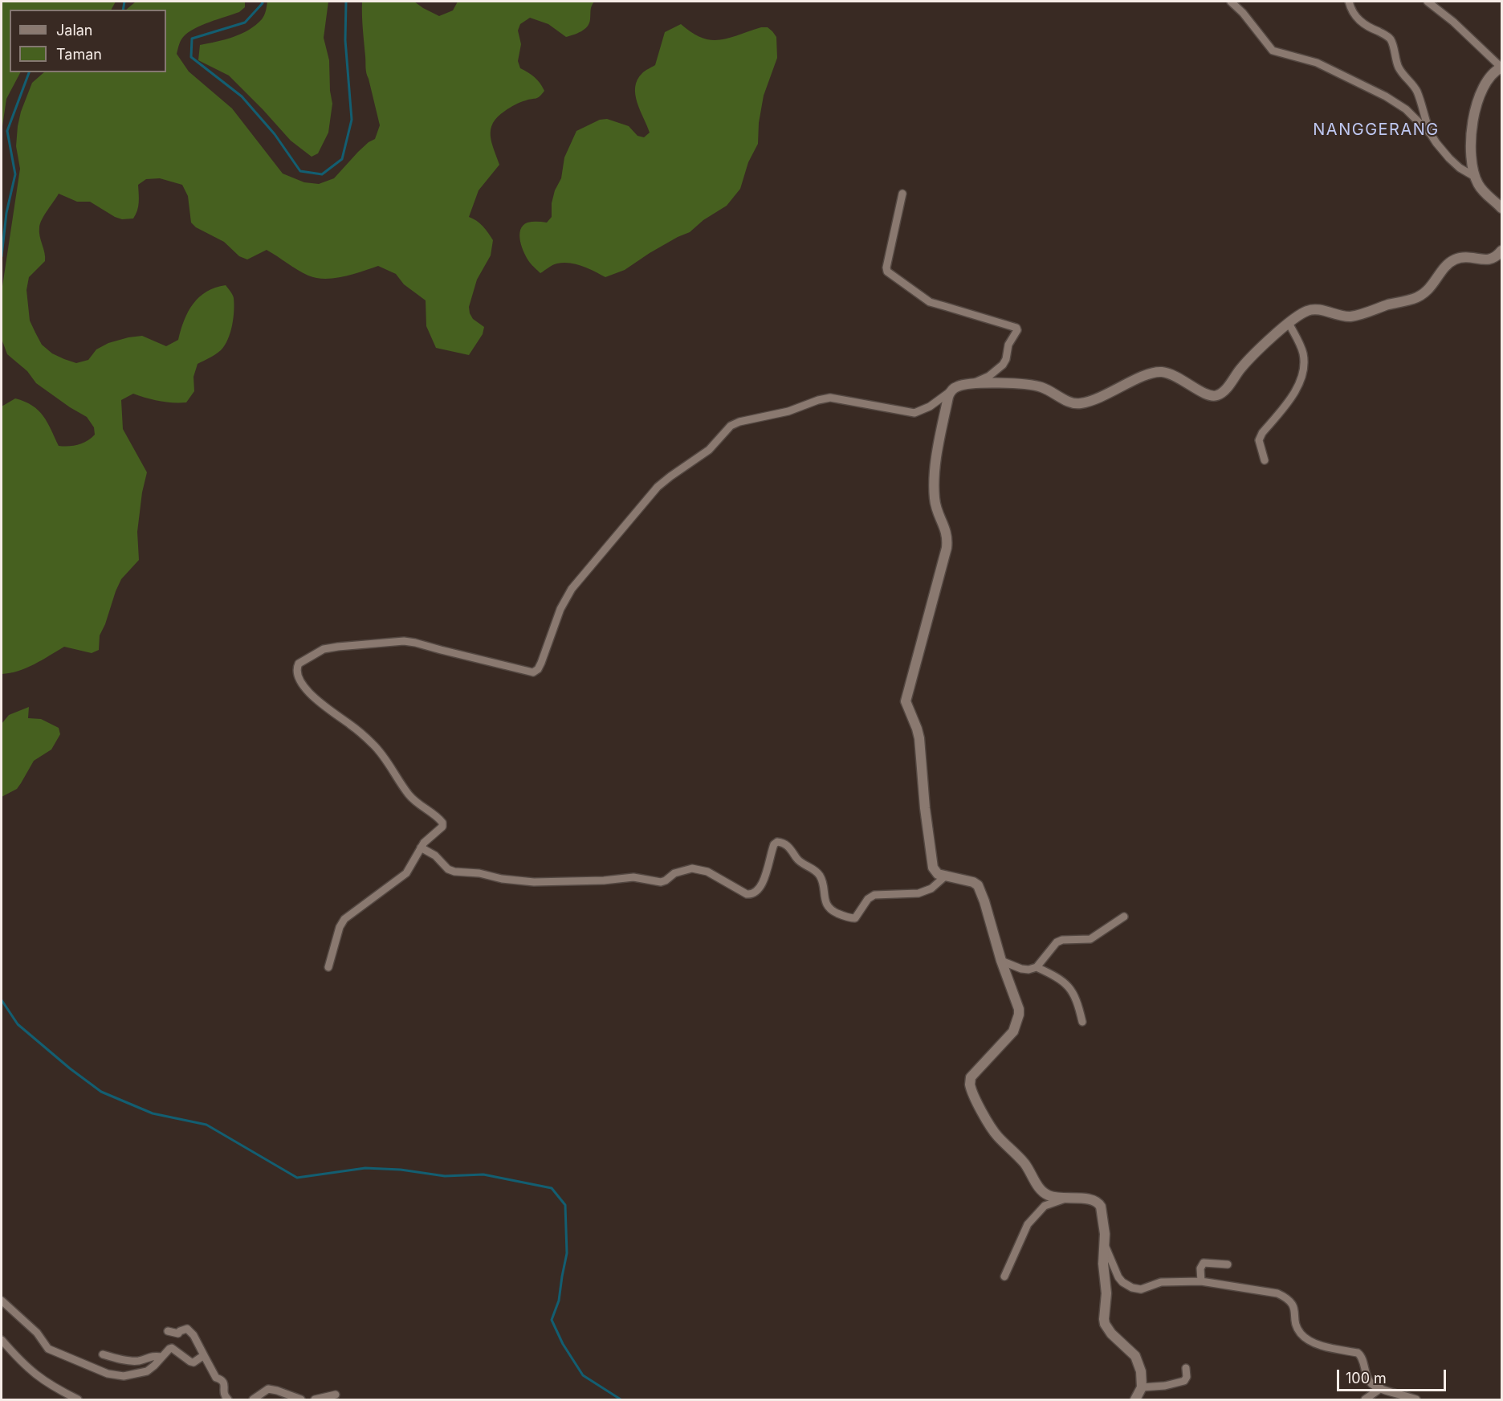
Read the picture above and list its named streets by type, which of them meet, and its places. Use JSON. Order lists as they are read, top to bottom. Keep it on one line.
{"districts":["NANGGERANG"],"legend":["Jalan","Taman"],"scale_bar":"100 m"}
